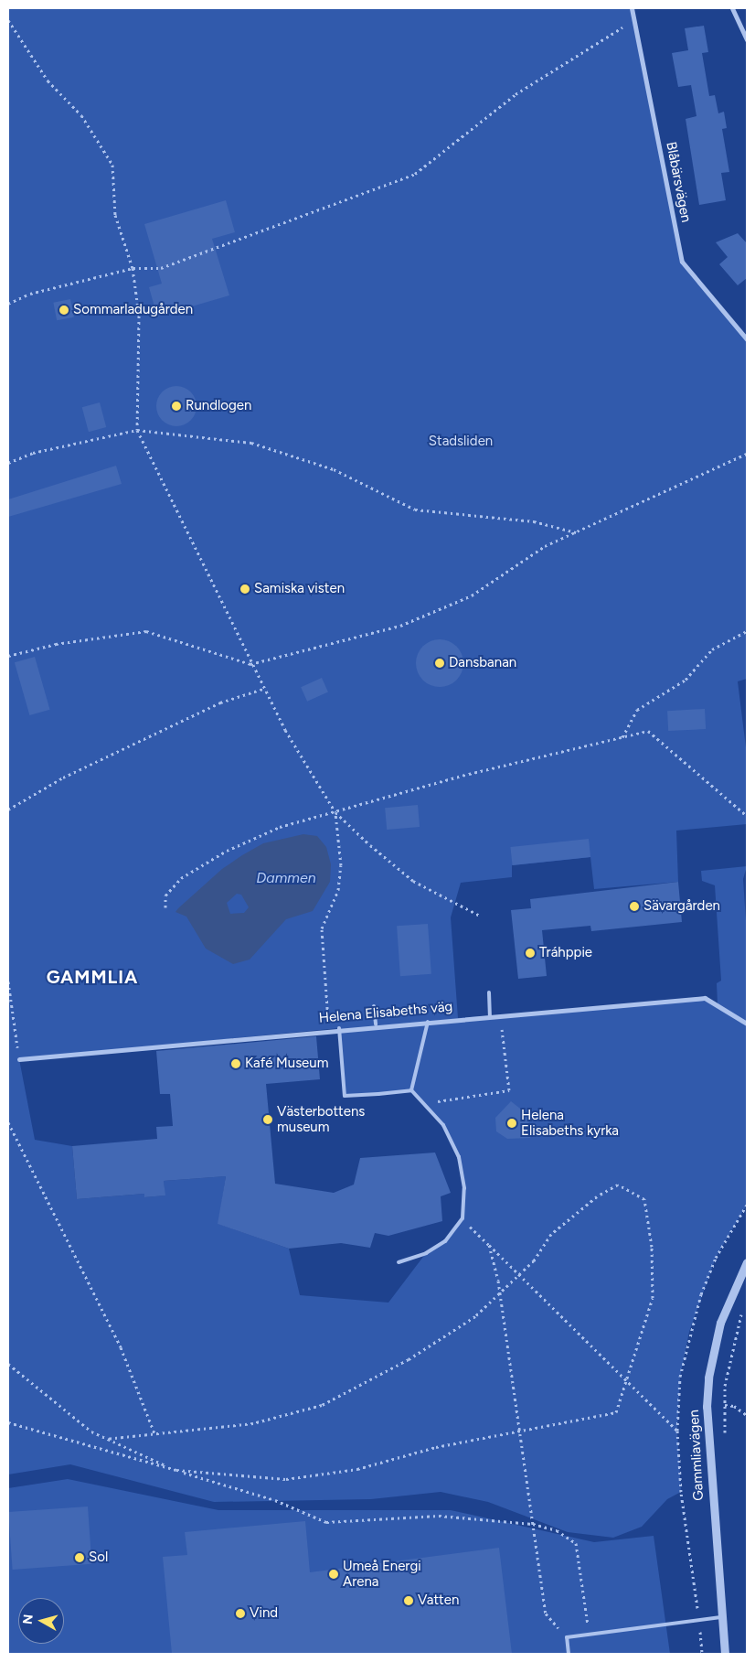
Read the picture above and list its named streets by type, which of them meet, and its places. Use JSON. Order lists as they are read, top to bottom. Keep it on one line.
{"streets":{"street":["Blåbärsvägen","Helena Elisabeths väg","Gammliavägen"]},"districts":["GAMMLIA"],"water":["Dammen"],"parks":["Stadsliden"],"places":["Sommarladugården","Rundlogen","Samiska visten","Dansbanan","Sävargården","Tráhppie","Kafé Museum","Västerbottens museum","Helena Elisabeths kyrka","Sol","Umeå Energi Arena","Vatten","Vind"],"north":"left"}
